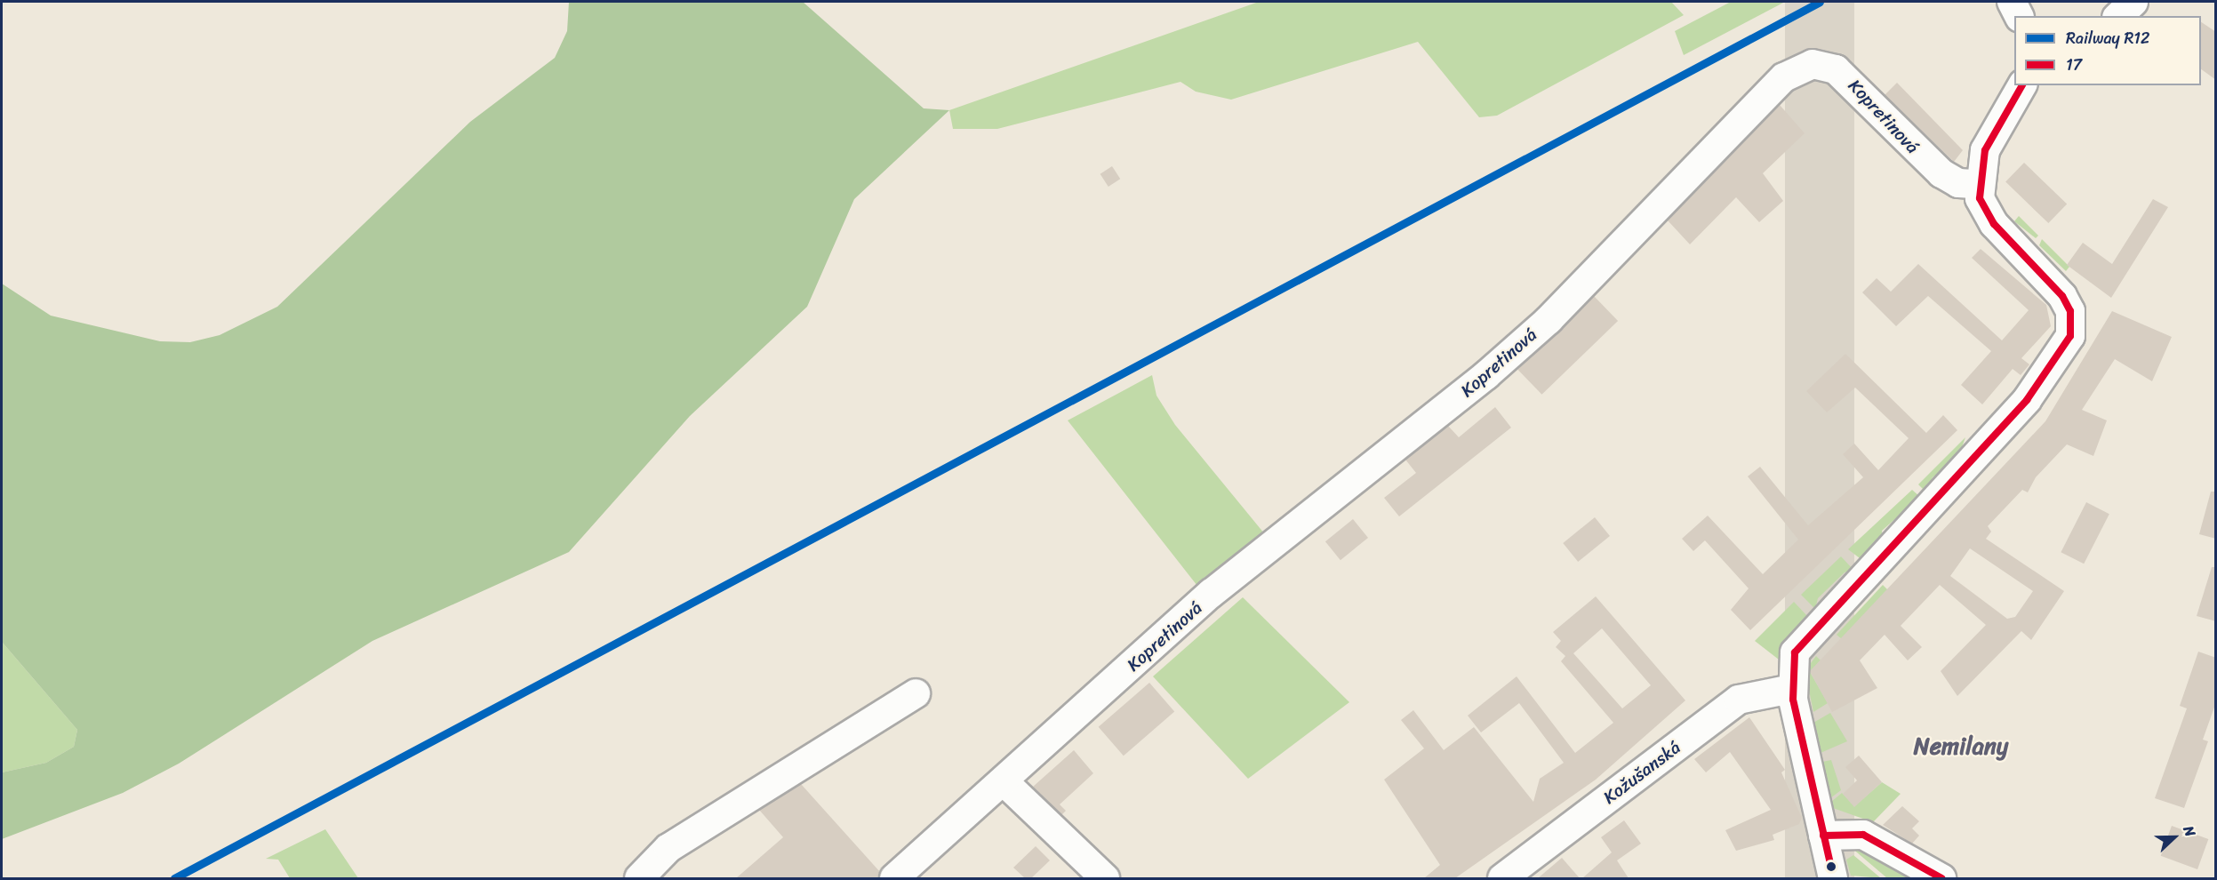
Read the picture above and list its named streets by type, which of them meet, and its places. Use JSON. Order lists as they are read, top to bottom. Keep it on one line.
{"streets":{"street":["Kopretinová","Kožušanská"]},"districts":["Nemilany"],"lines":["rail line R12","transit line 17"],"legend":["Railway R12","17"],"north":"right"}
